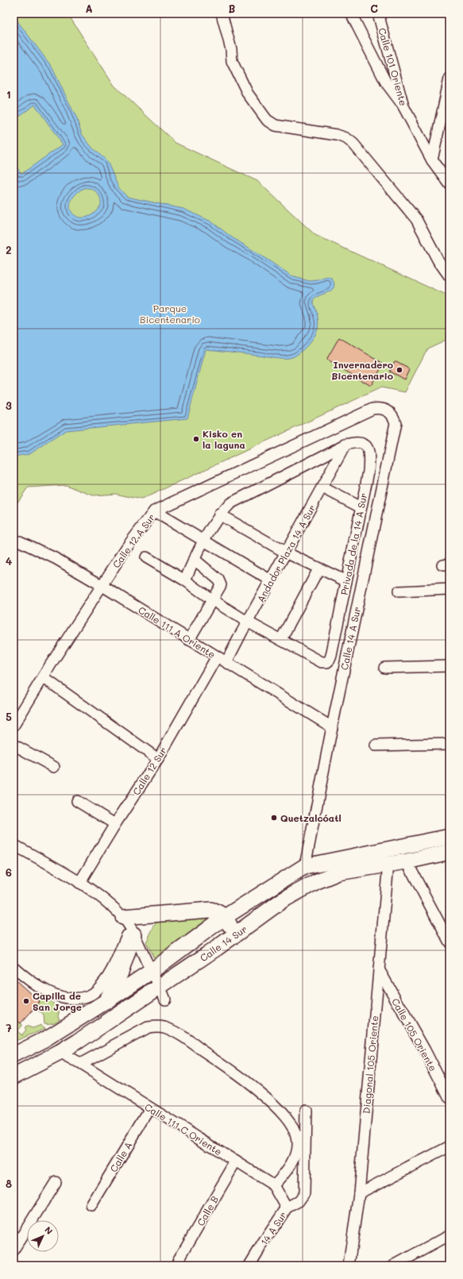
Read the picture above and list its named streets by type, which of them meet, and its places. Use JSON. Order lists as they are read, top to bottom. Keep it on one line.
{"streets":{"main road":["Calle 14 Sur"],"street":["Calle 101 Oriente","Calle 12 A Sur","Privada de la 14 A Sur","Andador Plaza 14 A Sur","Calle 111 A Oriente","Calle 14 A Sur","Calle 12 Sur","Calle 105 Oriente","Diagonal 105 Oriente","Calle 111 C Oriente","Calle A","Calle B","14 A Sur"]},"crossings":[["Calle 12 A Sur","Calle 111 A Oriente"],["Calle 12 A Sur","Calle 14 A Sur"],["Privada de la 14 A Sur","Andador Plaza 14 A Sur"],["Andador Plaza 14 A Sur","Calle 111 A Oriente"],["Calle 111 A Oriente","Calle 14 A Sur"],["Calle 111 A Oriente","Calle 12 Sur"],["Calle 14 A Sur","Calle 14 Sur"],["Calle 14 Sur","Diagonal 105 Oriente"],["Calle 14 Sur","Calle 111 C Oriente"],["Calle 105 Oriente","Diagonal 105 Oriente"],["Calle 111 C Oriente","Calle A"],["Calle 111 C Oriente","Calle B"],["Calle 111 C Oriente","14 A Sur"]],"parks":["Parque Bicentenario"],"places":["Invernadero Bicentenario","Kisko en la laguna","Quetzalcóatl","Capilla de San Jorge"],"north":"top right","grid":{"columns":["A","B","C"],"rows":["1","2","3","4","5","6","7","8"]}}
